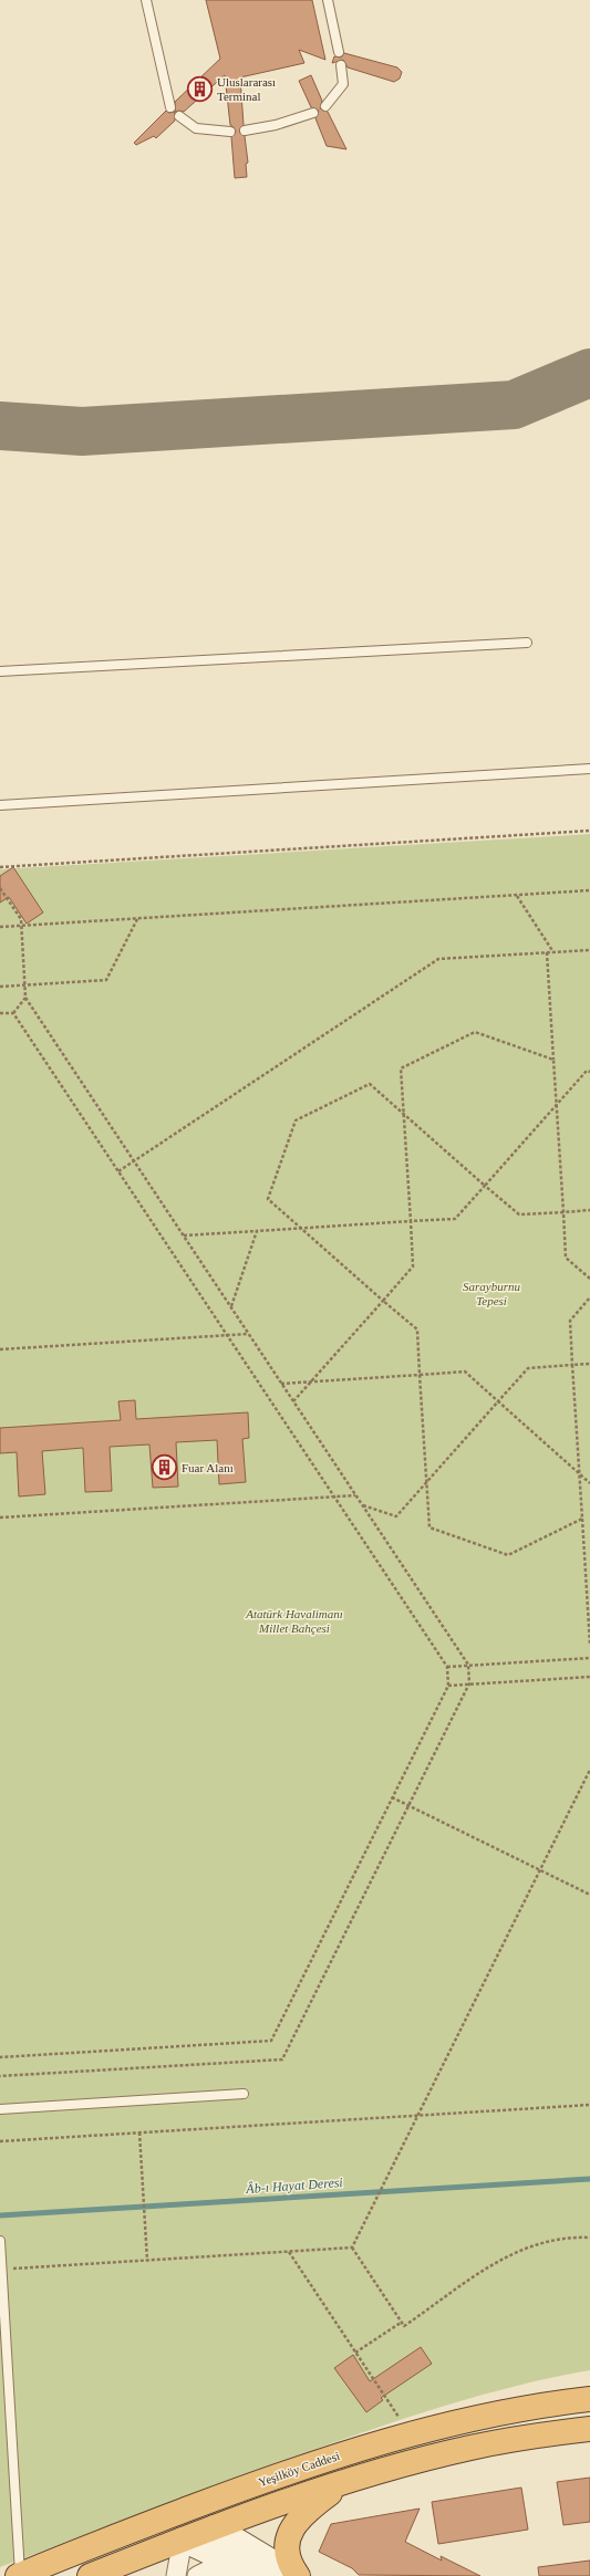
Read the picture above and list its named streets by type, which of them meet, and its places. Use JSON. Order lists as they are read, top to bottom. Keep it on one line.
{"streets":{"highway":["Yeşilköy Caddesi"]},"water":["Âb-ı Hayat Deresi"],"parks":["Sarayburnu Tepesi","Atatürk Havalimanı Millet Bahçesi"],"places":{"building":["Uluslararası Terminal","Fuar Alanı"]}}
